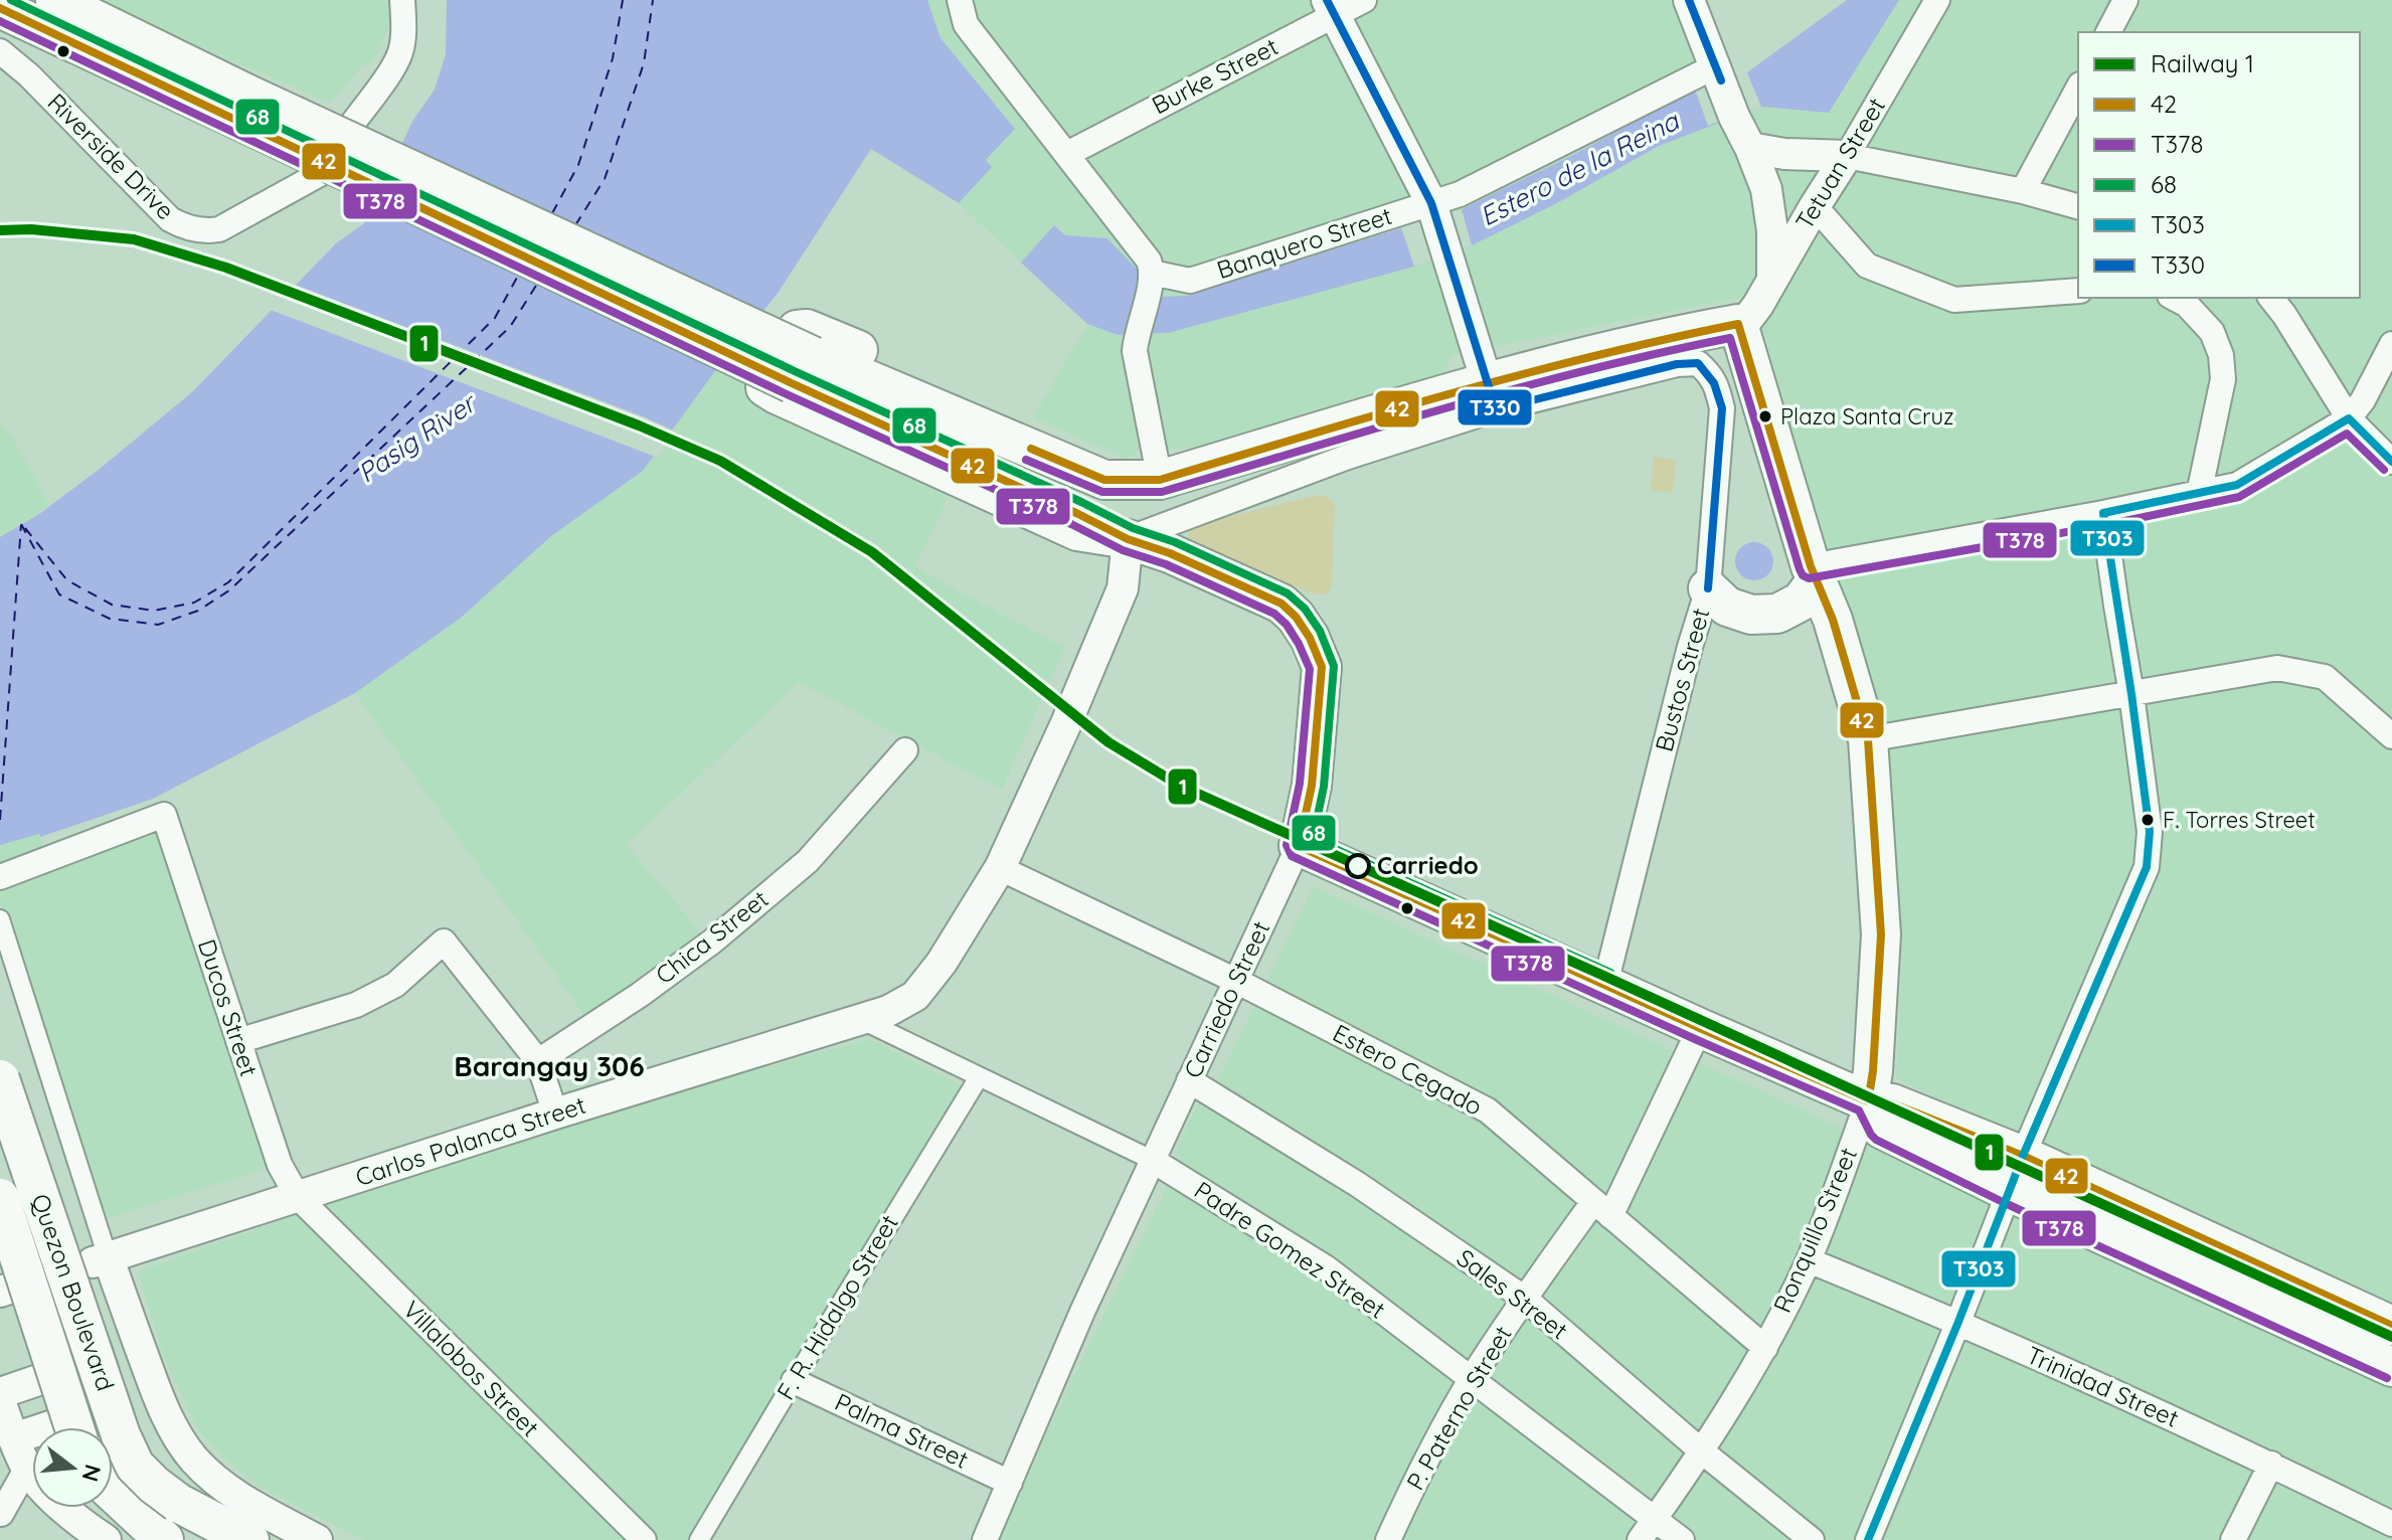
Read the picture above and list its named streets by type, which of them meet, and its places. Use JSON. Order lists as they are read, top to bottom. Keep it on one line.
{"streets":{"main road":["Carriedo Street","Ronquillo Street","Quezon Boulevard"],"street":["Burke Street","Riverside Drive","Tetuan Street","Banquero Street","Bustos Street","Chica Street","Ducos Street","Estero Cegado","Carlos Palanca Street","Padre Gomez Street","Sales Street","F. R. Hidalgo Street","Villalobos Street","Trinidad Street","P. Paterno Street","Palma Street"]},"crossings":[["Tetuan Street","Ronquillo Street"],["Carriedo Street","Estero Cegado"],["Carriedo Street","Carlos Palanca Street"],["Carriedo Street","Padre Gomez Street"],["Carriedo Street","Sales Street"],["Carriedo Street","Palma Street"],["Ducos Street","Carlos Palanca Street"],["Ducos Street","Villalobos Street"],["Estero Cegado","Carlos Palanca Street"],["Estero Cegado","Ronquillo Street"],["Estero Cegado","P. Paterno Street"],["Carlos Palanca Street","Padre Gomez Street"],["Carlos Palanca Street","Quezon Boulevard"],["Carlos Palanca Street","Villalobos Street"],["Ronquillo Street","Padre Gomez Street"],["Ronquillo Street","Sales Street"],["Ronquillo Street","Trinidad Street"],["Padre Gomez Street","F. R. Hidalgo Street"],["Padre Gomez Street","P. Paterno Street"],["Sales Street","P. Paterno Street"],["F. R. Hidalgo Street","Palma Street"]],"districts":["Barangay 306"],"water":["Estero de la Reina","Pasig River"],"places":["Plaza Santa Cruz","F. Torres Street","Carriedo"],"lines":["transit line 68","transit line T330","transit line 42","transit line T378","rail line 1","transit line T303"],"legend":["Railway 1","42","T378","68","T303","T330"],"north":"right"}
